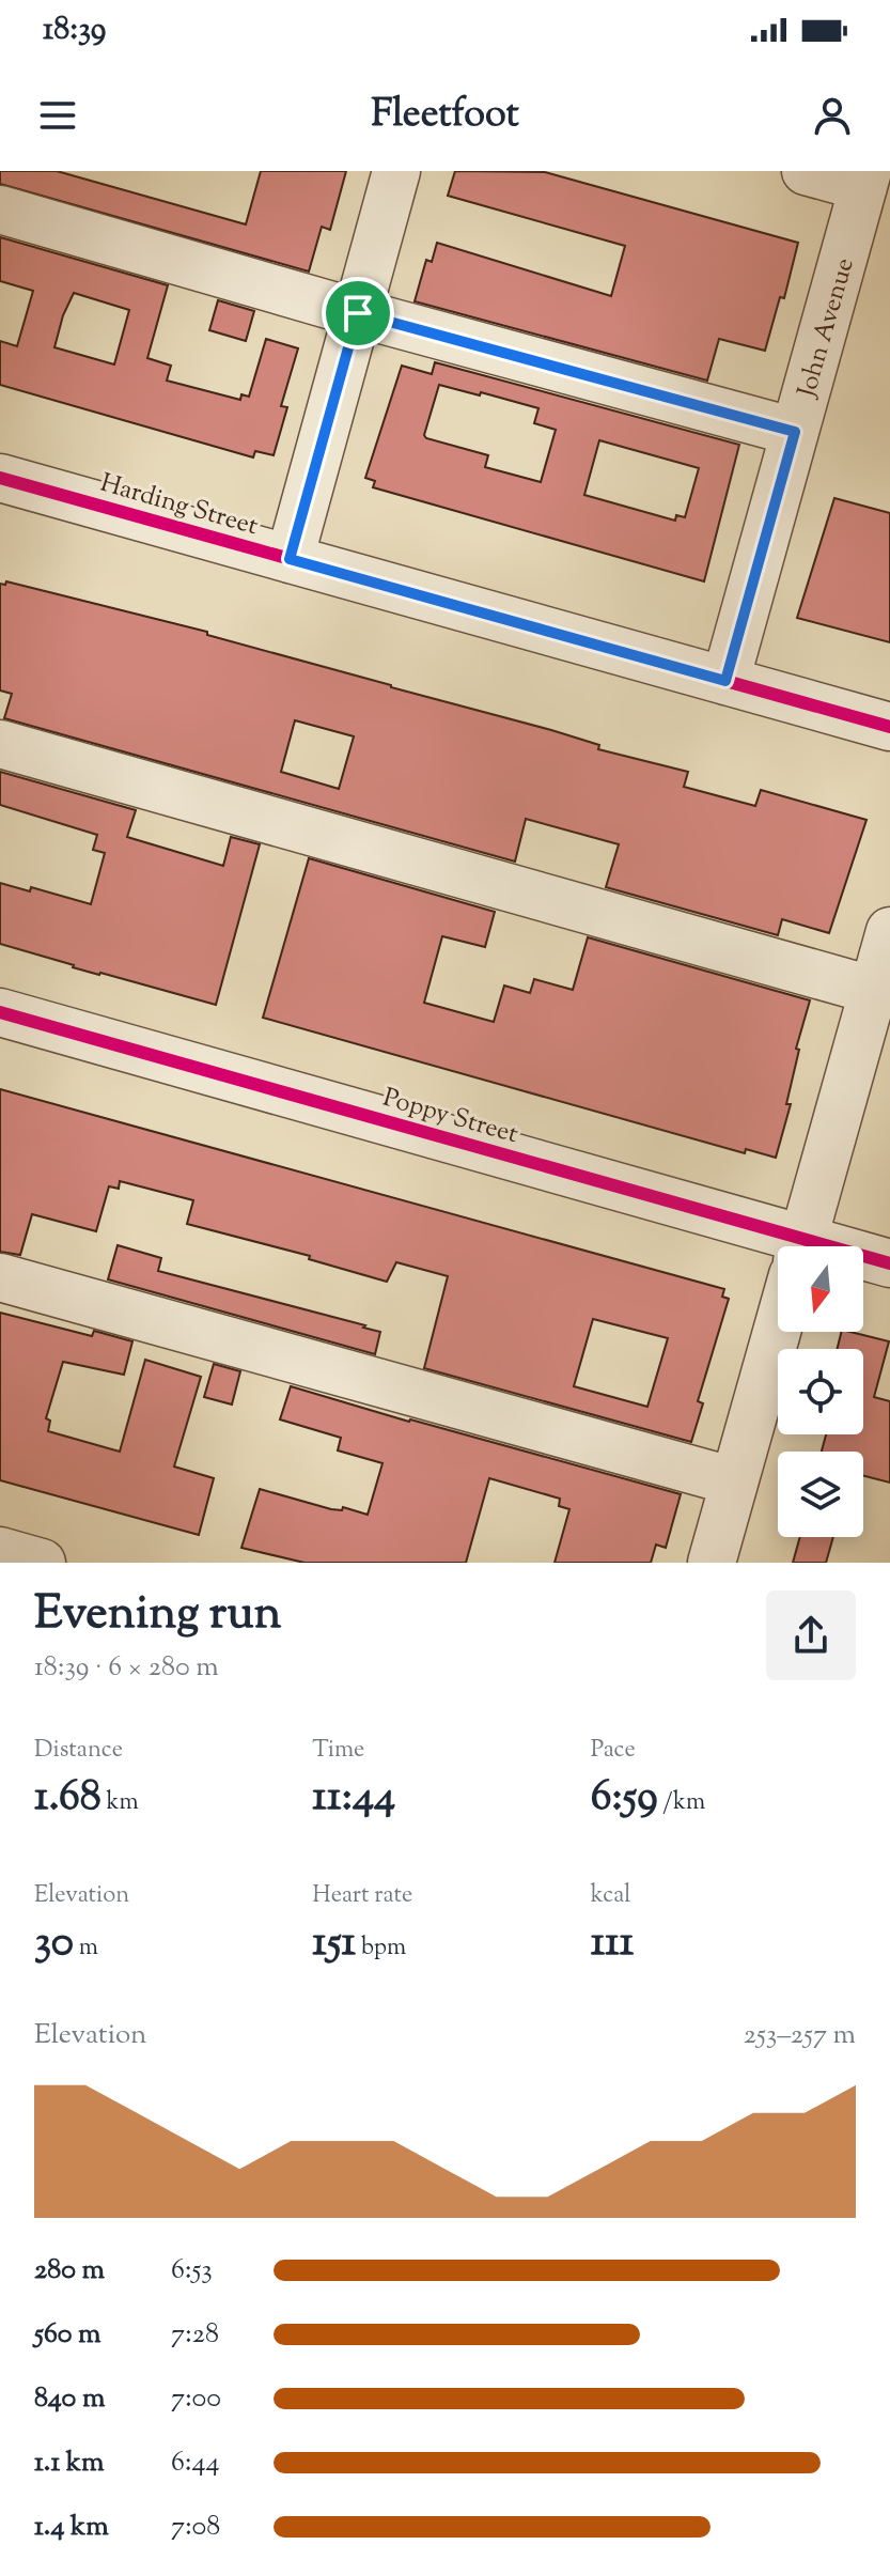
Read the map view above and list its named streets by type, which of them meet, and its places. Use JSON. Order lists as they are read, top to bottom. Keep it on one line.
{"streets":{"street":["John Avenue","Harding Street","Poppy Street"]},"crossings":[["John Avenue","Harding Street"]],"north":"bottom","page":{"status":"18:39","header":"Fleetfoot","heading":["Evening run","18:39 · 6 × 280 m"],"stats":[["Distance","1.68 km"],["Time","11:44"],["Pace","6:59 /km"],["Elevation","30 m"],["Heart rate","151 bpm"],["kcal","111"]],"chart":["Elevation","253–257 m"],"list":[{"name":"280 m","note":"6:53"},{"name":"560 m","note":"7:28"},{"name":"840 m","note":"7:00"},{"name":"1.1 km","note":"6:44"},{"name":"1.4 km","note":"7:08"}]}}
